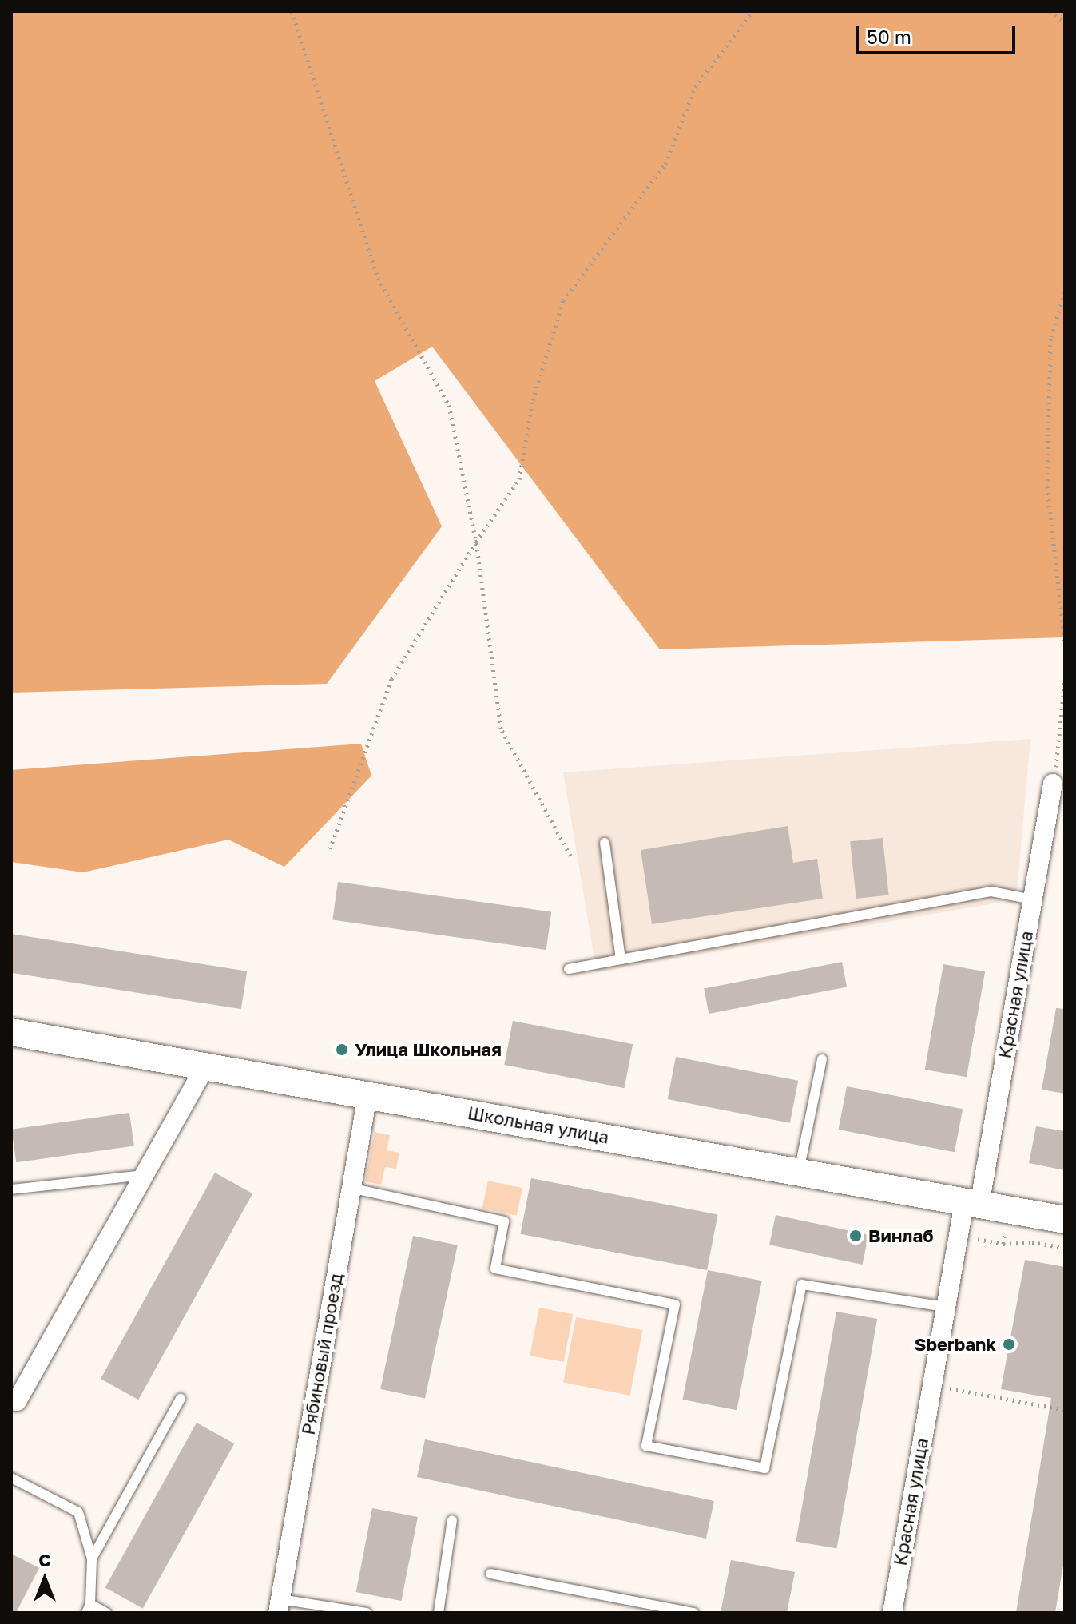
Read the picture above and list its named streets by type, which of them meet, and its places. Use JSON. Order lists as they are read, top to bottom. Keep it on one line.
{"streets":{"street":["Красная улица","Школьная улица","Рябиновый проезд"]},"crossings":[["Красная улица","Школьная улица"],["Школьная улица","Рябиновый проезд"]],"places":["Улица Школьная","Винлаб","Sberbank"],"scale_bar":"50 m","north":"top"}
